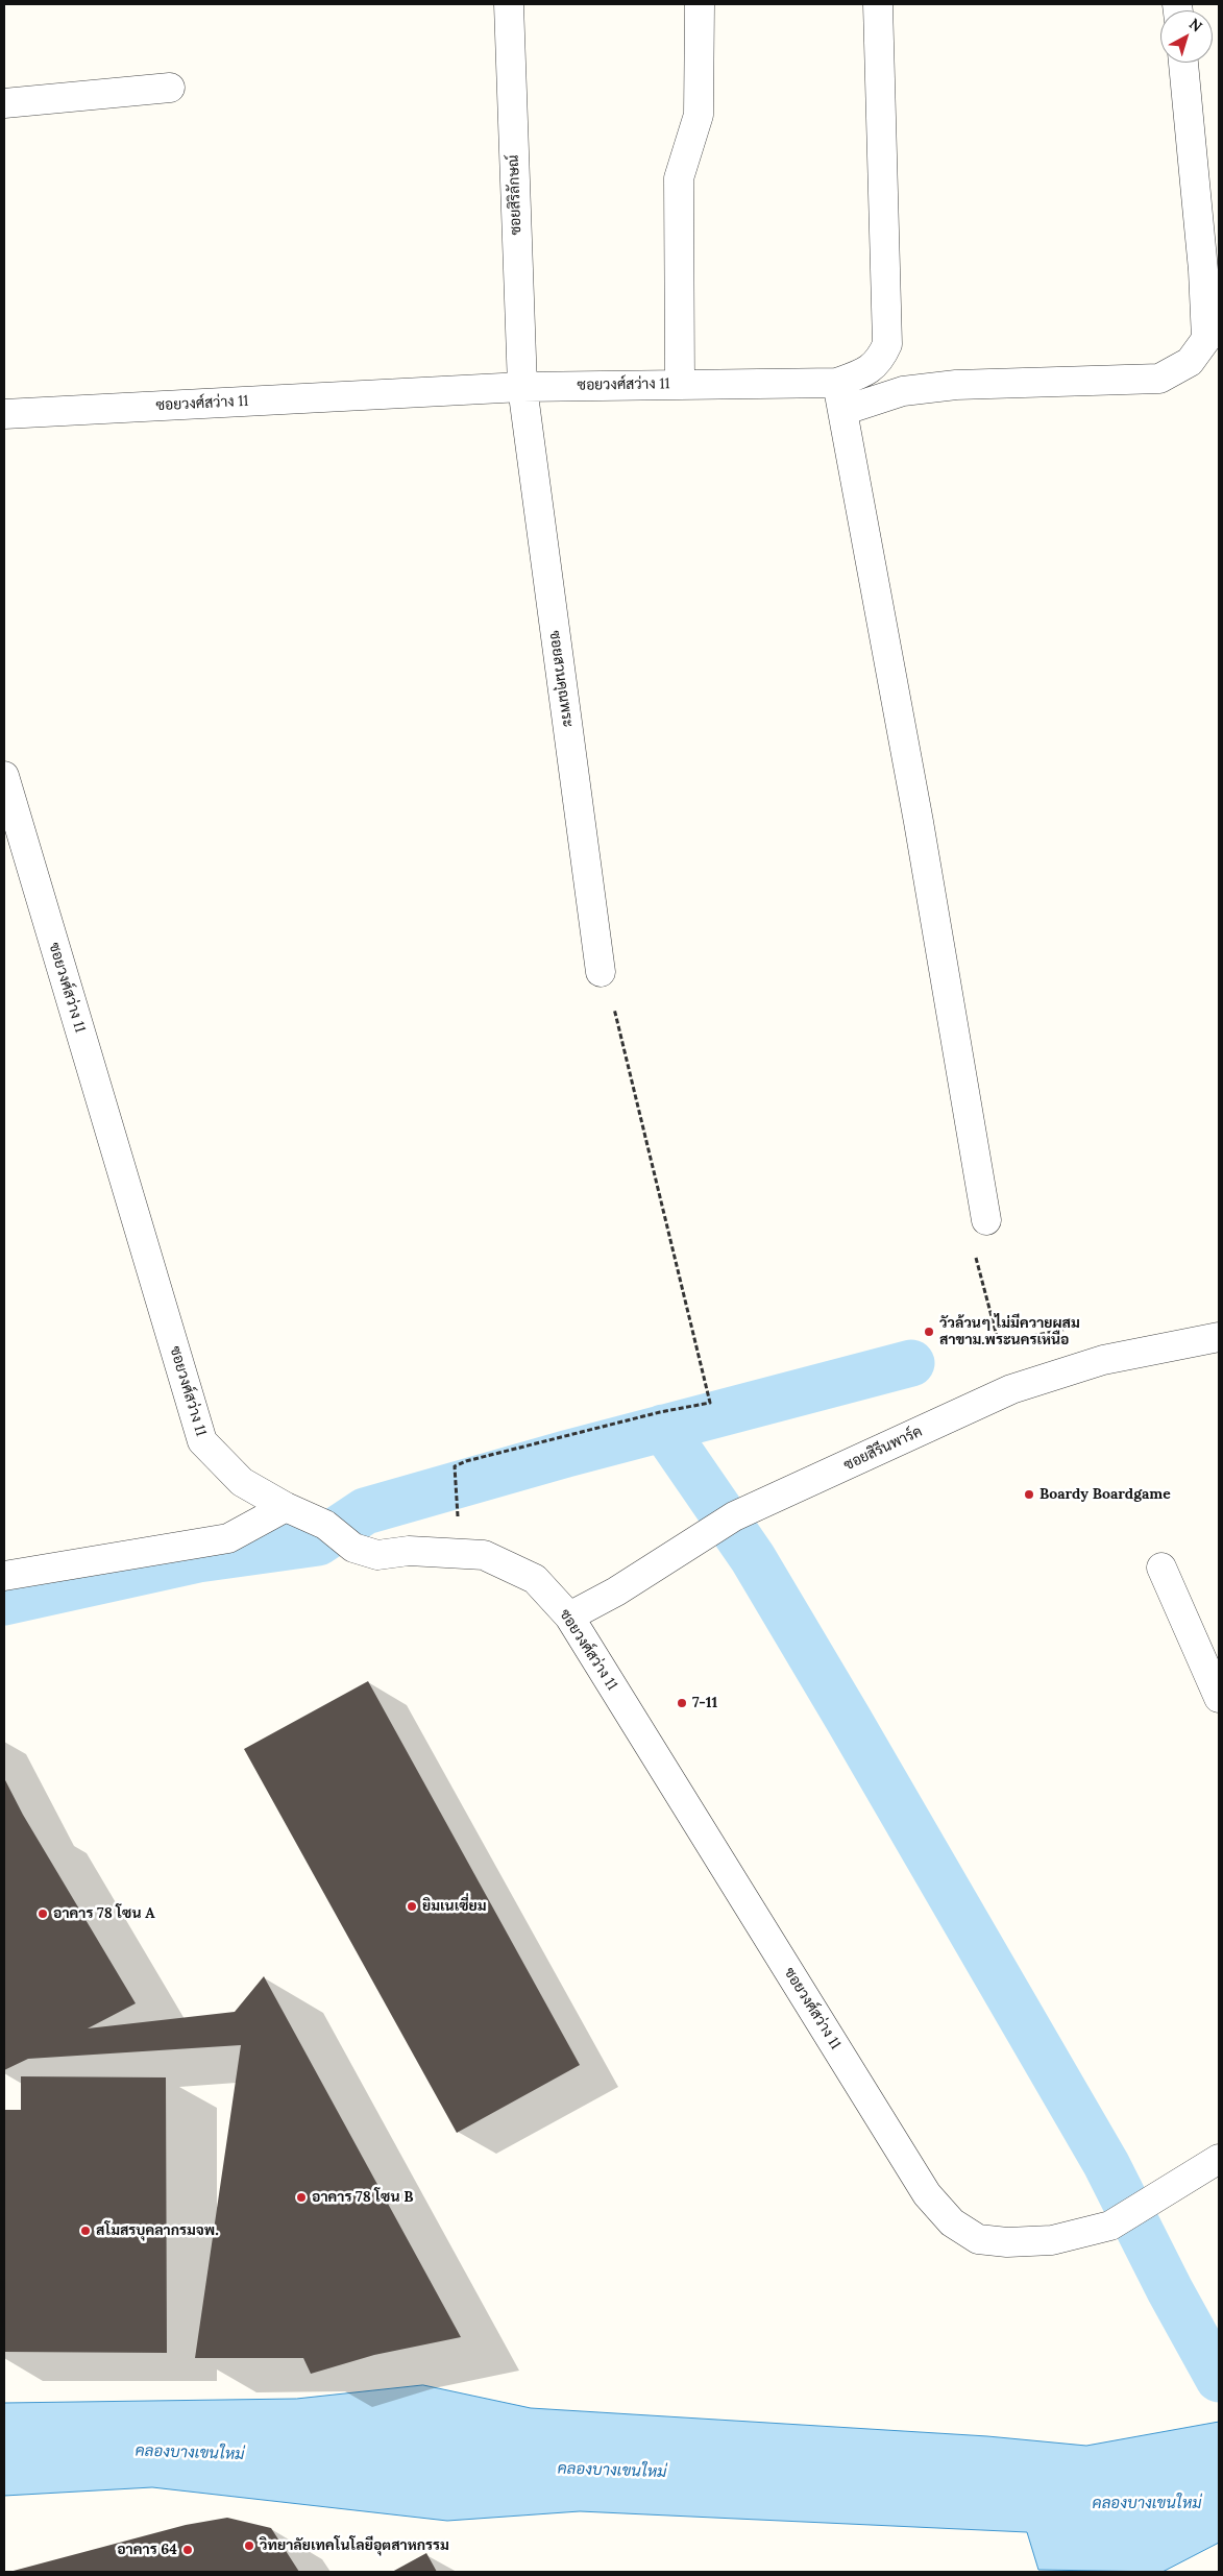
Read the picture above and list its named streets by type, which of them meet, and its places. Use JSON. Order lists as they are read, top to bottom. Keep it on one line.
{"streets":{"street":["ซอยสิริลักษณ์","ซอยวงศ์สว่าง 11","ซอยสวนคุณพระ","ซอยสิรีนพาร์ค"]},"crossings":[["ซอยสิริลักษณ์","ซอยวงศ์สว่าง 11"],["ซอยสิริลักษณ์","ซอยสวนคุณพระ"],["ซอยวงศ์สว่าง 11","ซอยสวนคุณพระ"],["ซอยวงศ์สว่าง 11","ซอยสิรีนพาร์ค"]],"water":["คลองบางเขนใหม่"],"places":["วัวล้วนๆ ไม่มีควายผสม สาขาม.พระนครเหนือ","Boardy Boardgame","7-11","ยิมเนเซี่ยม","อาคาร 78 โซน A","อาคาร 78 โซน B","สโมสรบุคลากรมจพ.","วิทยาลัยเทคโนโลยีอุตสาหกรรม","อาคาร 64"],"north":"top right"}
